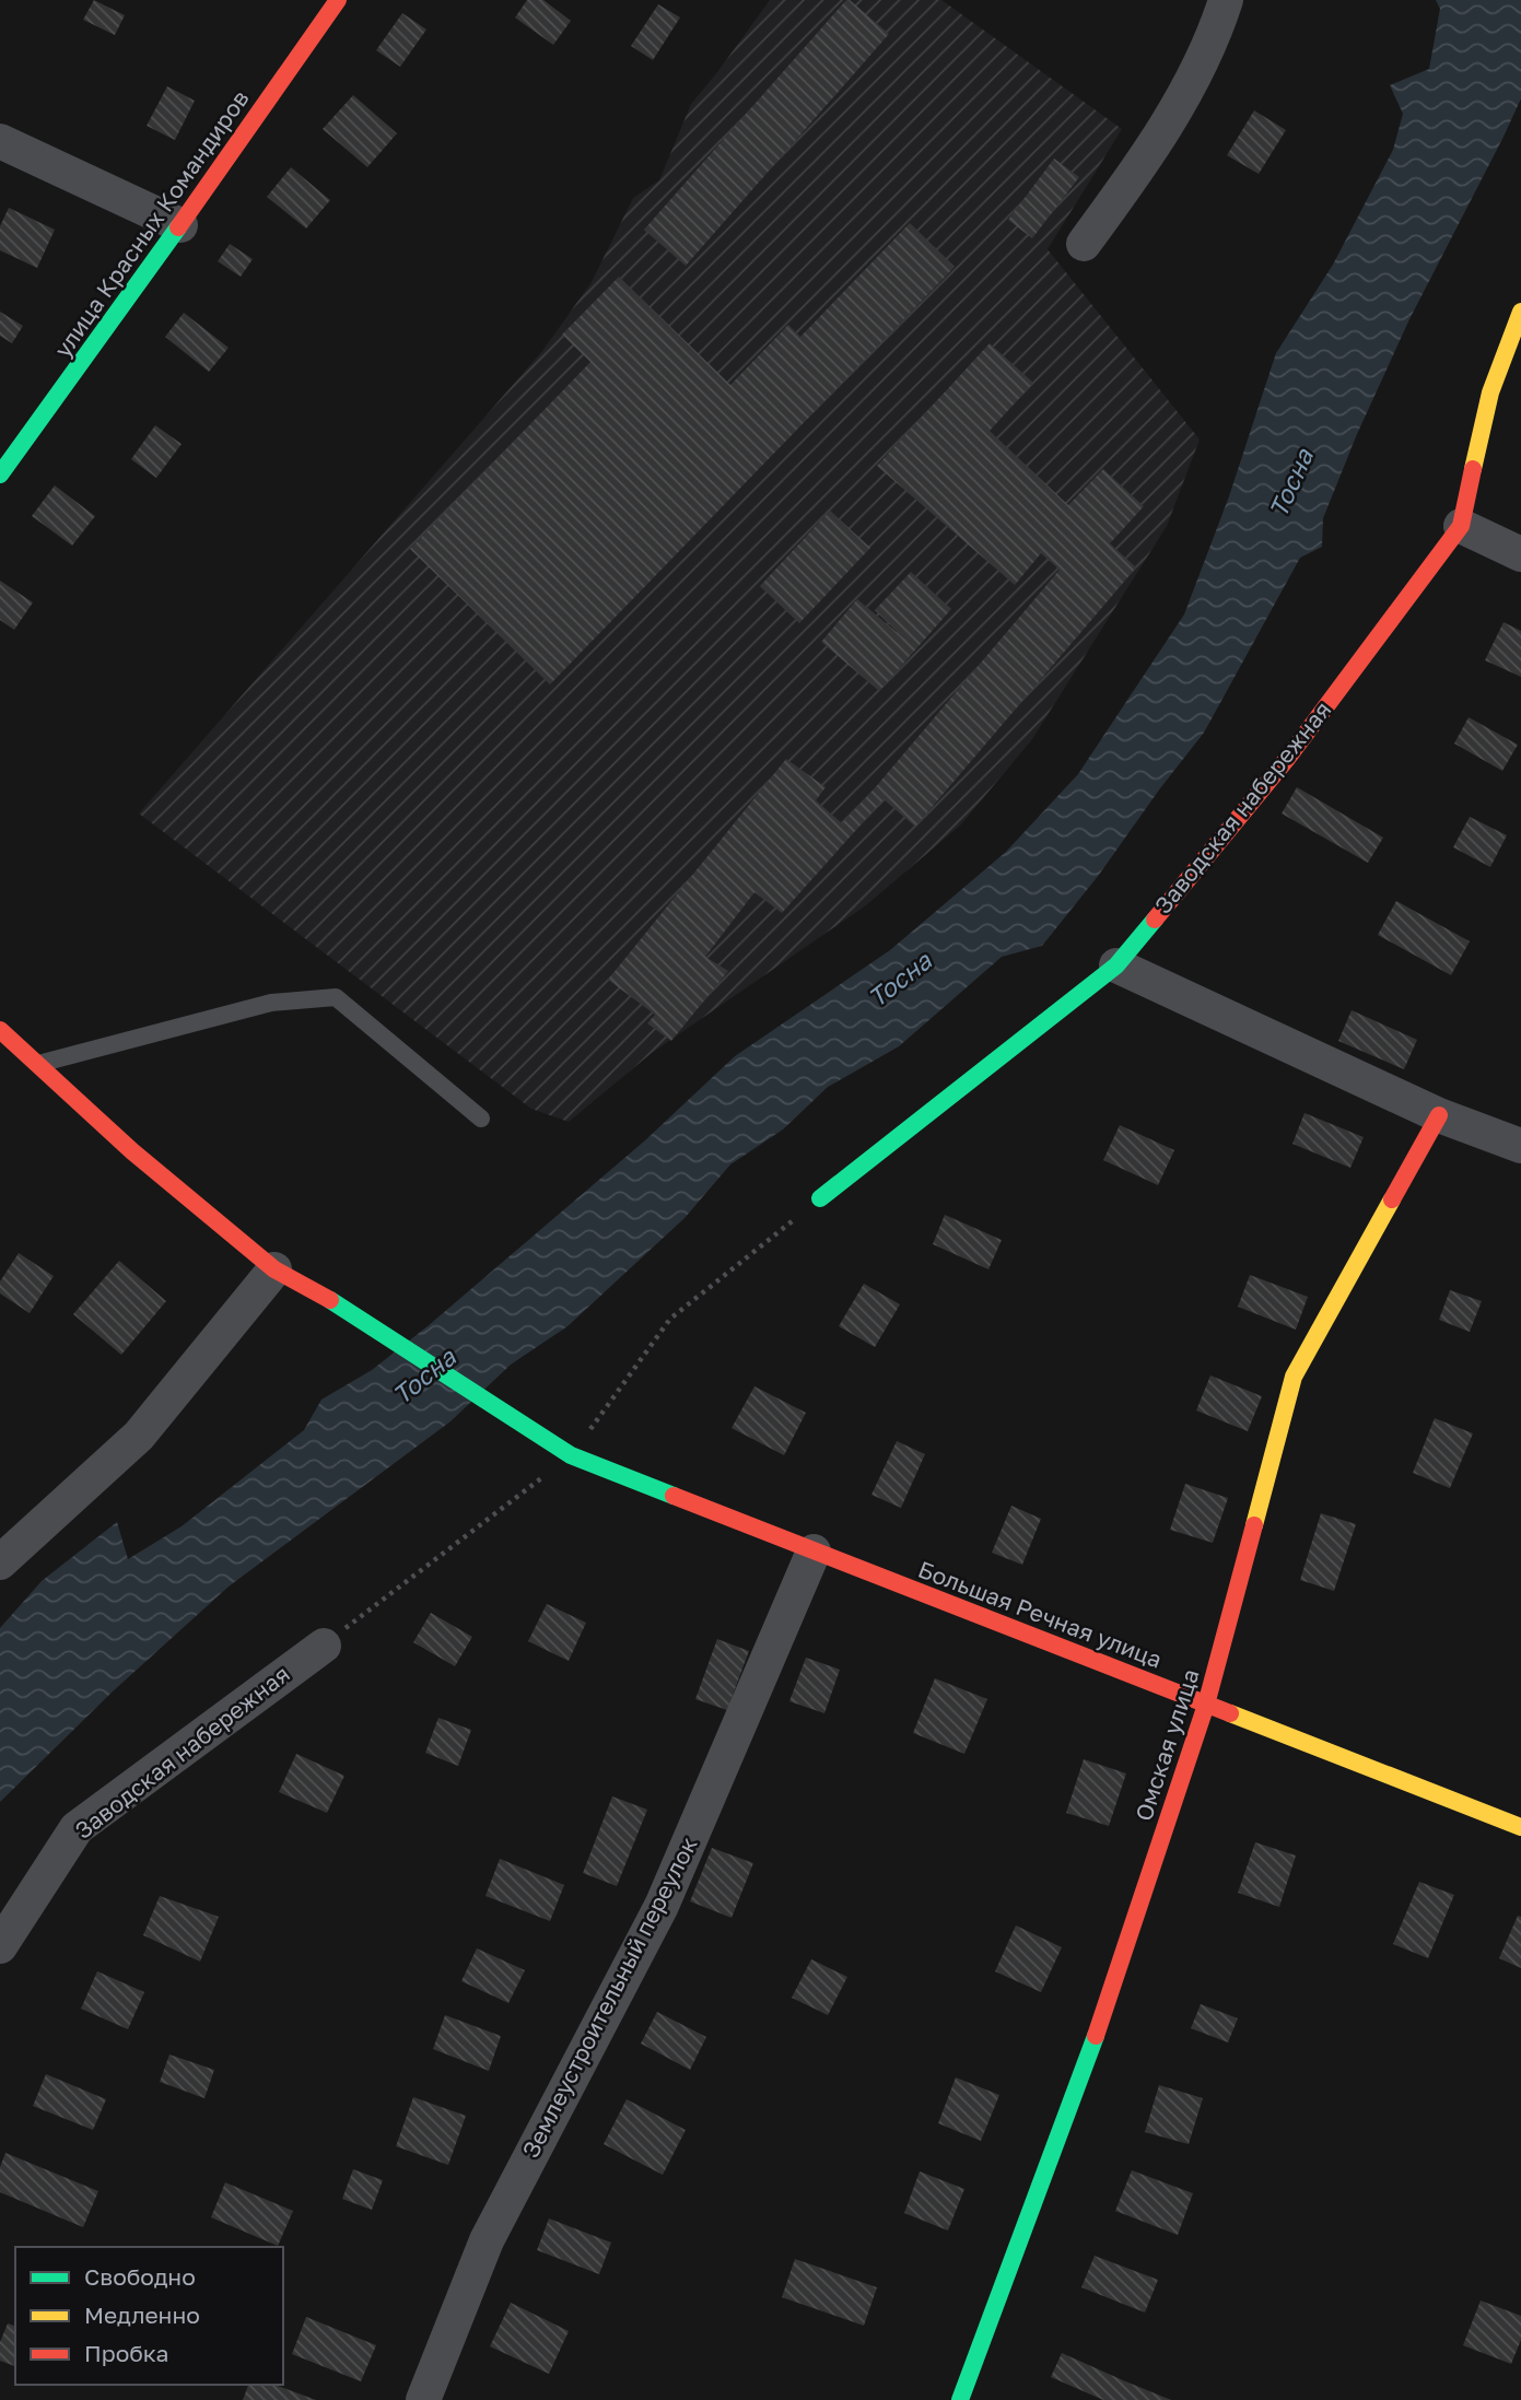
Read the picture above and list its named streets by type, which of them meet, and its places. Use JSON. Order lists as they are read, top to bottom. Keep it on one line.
{"streets":{"street":["улица Красных Командиров","Заводская набережная","Большая Речная улица","Омская улица","Землеустроительный переулок"]},"crossings":[["Большая Речная улица","Омская улица"],["Большая Речная улица","Землеустроительный переулок"]],"water":["Тосна"],"legend":["Свободно","Медленно","Пробка"]}
